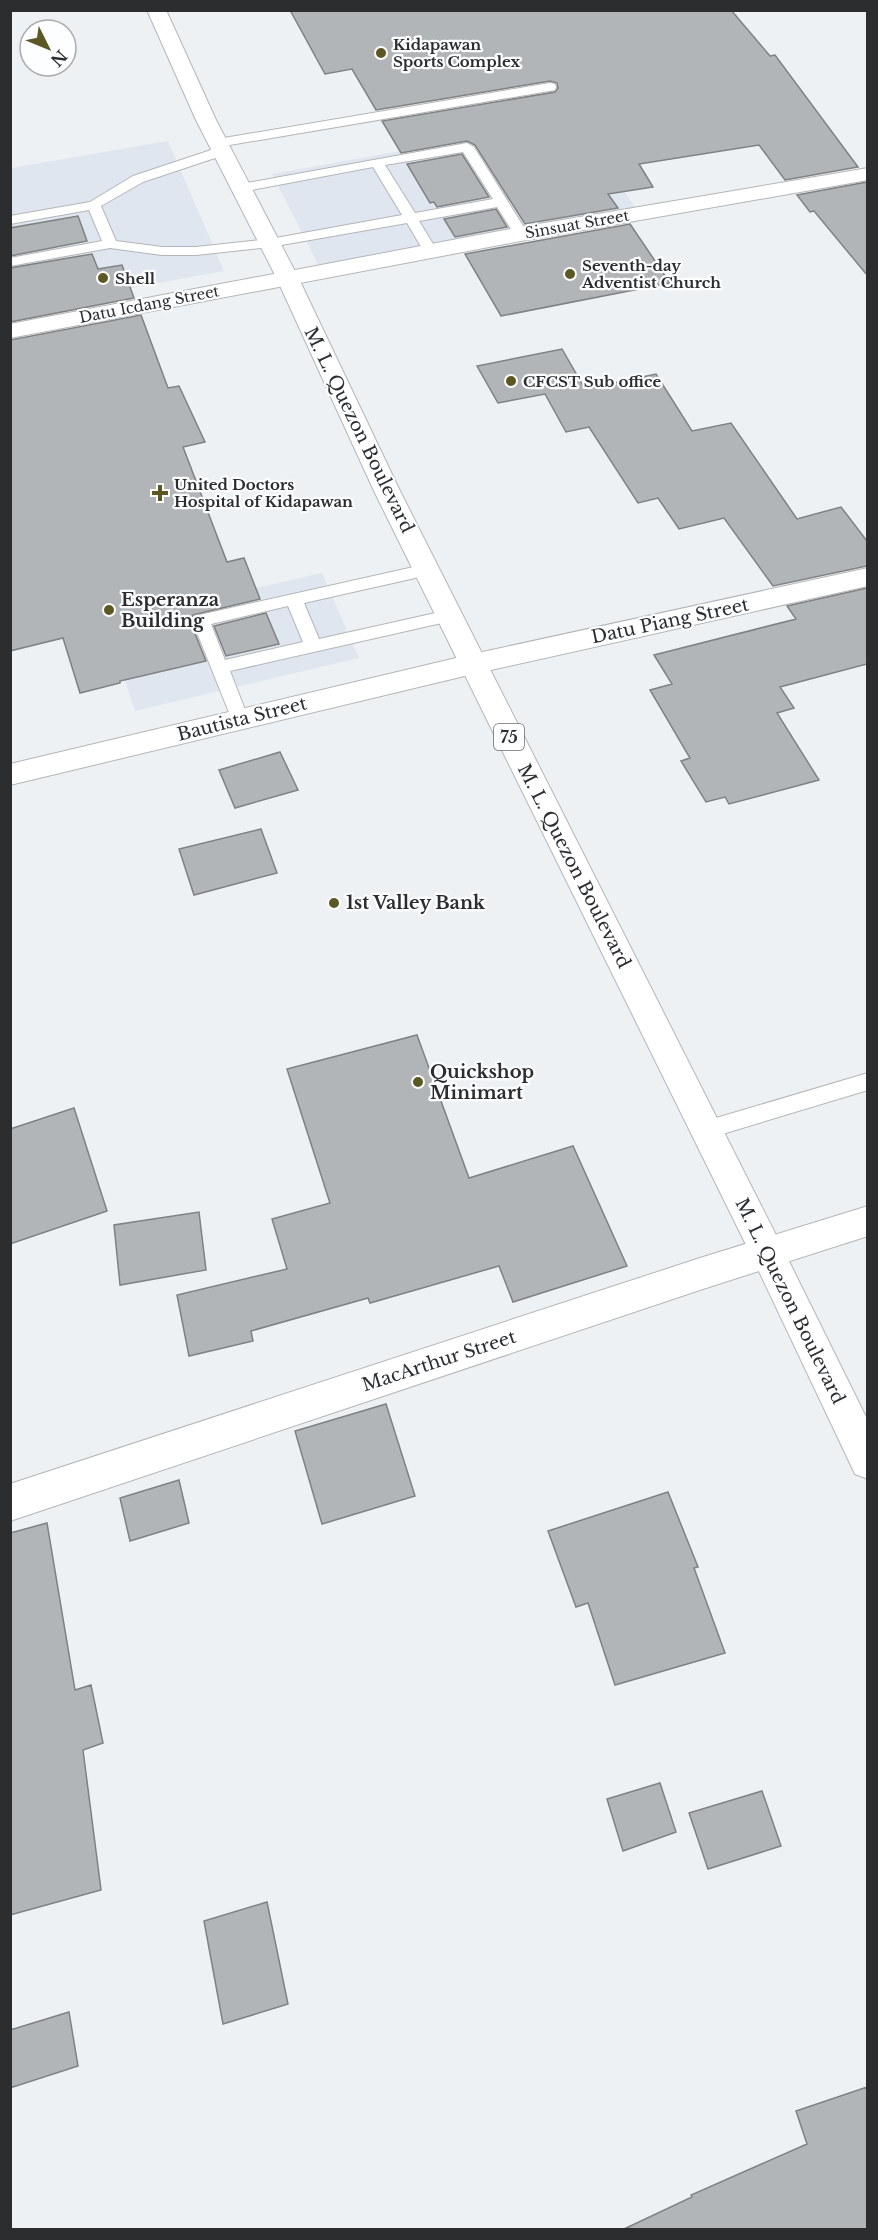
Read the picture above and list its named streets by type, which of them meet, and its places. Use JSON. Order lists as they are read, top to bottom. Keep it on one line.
{"streets":{"main road":["Sinsuat Street","Datu Icdang Street","M. L. Quezon Boulevard","Datu Piang Street","Bautista Street","75","MacArthur Street"]},"crossings":[["Sinsuat Street","Datu Icdang Street"],["Sinsuat Street","M. L. Quezon Boulevard"],["Datu Icdang Street","M. L. Quezon Boulevard"],["M. L. Quezon Boulevard","Datu Piang Street"],["M. L. Quezon Boulevard","Bautista Street"],["M. L. Quezon Boulevard","MacArthur Street"],["Datu Piang Street","Bautista Street"]],"places":{"other":["Kidapawan Sports Complex","Seventh-day Adventist Church","Shell","CFCST Sub office","Esperanza Building","1st Valley Bank","Quickshop Minimart"],"health":["United Doctors Hospital of Kidapawan"]},"north":"bottom right"}
